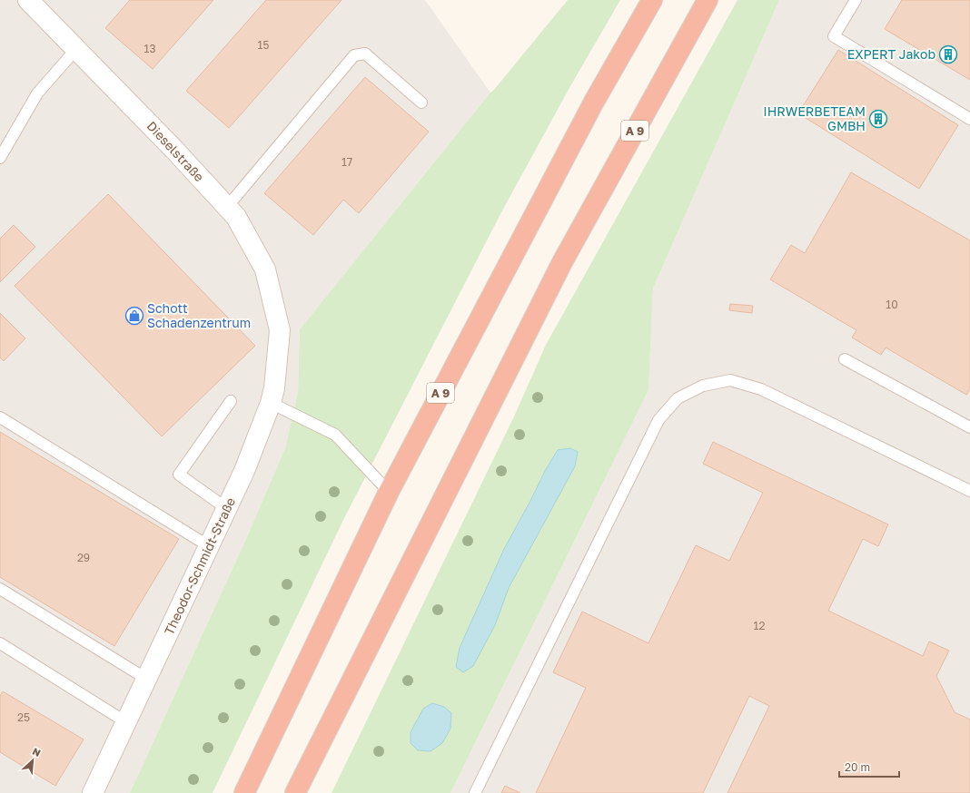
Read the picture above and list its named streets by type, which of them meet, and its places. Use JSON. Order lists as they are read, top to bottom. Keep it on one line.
{"streets":{"highway":["A 9"],"street":["Dieselstraße","Theodor-Schmidt-Straße"]},"crossings":[["Dieselstraße","Theodor-Schmidt-Straße"]],"places":{"building":["EXPERT Jakob","IHRWERBETEAM GMBH"],"shop":["Schott Schadenzentrum"]},"house_numbers":["15","13","17","10","29","12","25"],"scale_bar":"20 m","north":"top right"}
